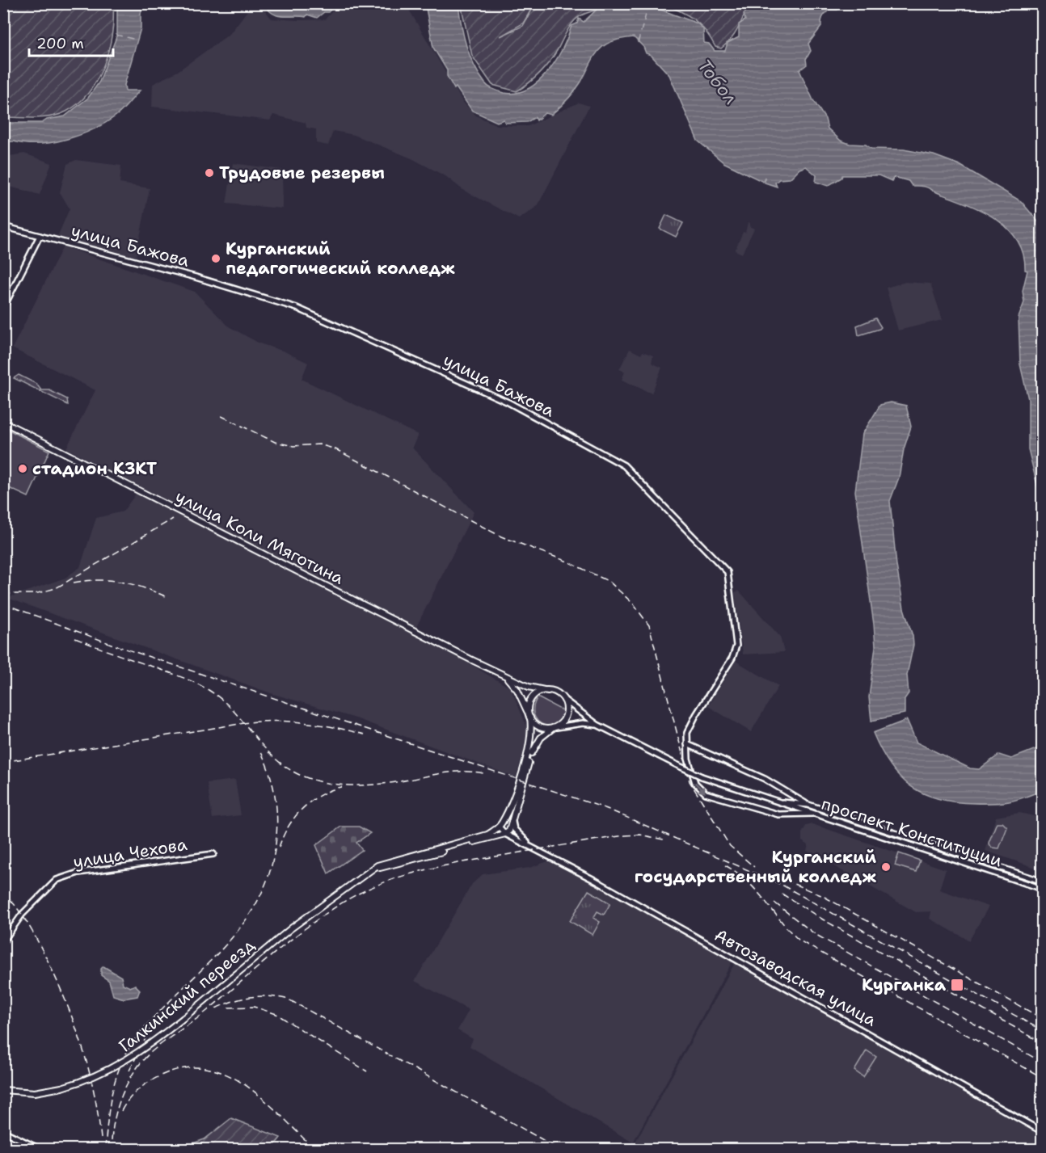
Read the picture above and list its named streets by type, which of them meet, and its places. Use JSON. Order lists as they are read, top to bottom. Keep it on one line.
{"streets":{"main road":["улица Бажова","улица Коли Мяготина","проспект Конституции","улица Чехова","Автозаводская улица","Галкинский переезд"]},"crossings":[["улица Коли Мяготина","проспект Конституции"]],"water":["Тобол"],"places":{"other":["Трудовые резервы","Курганский педагогический колледж","стадион КЗКТ","Курганский государственный колледж"],"transit":["Курганка"]},"scale_bar":"200 m"}
